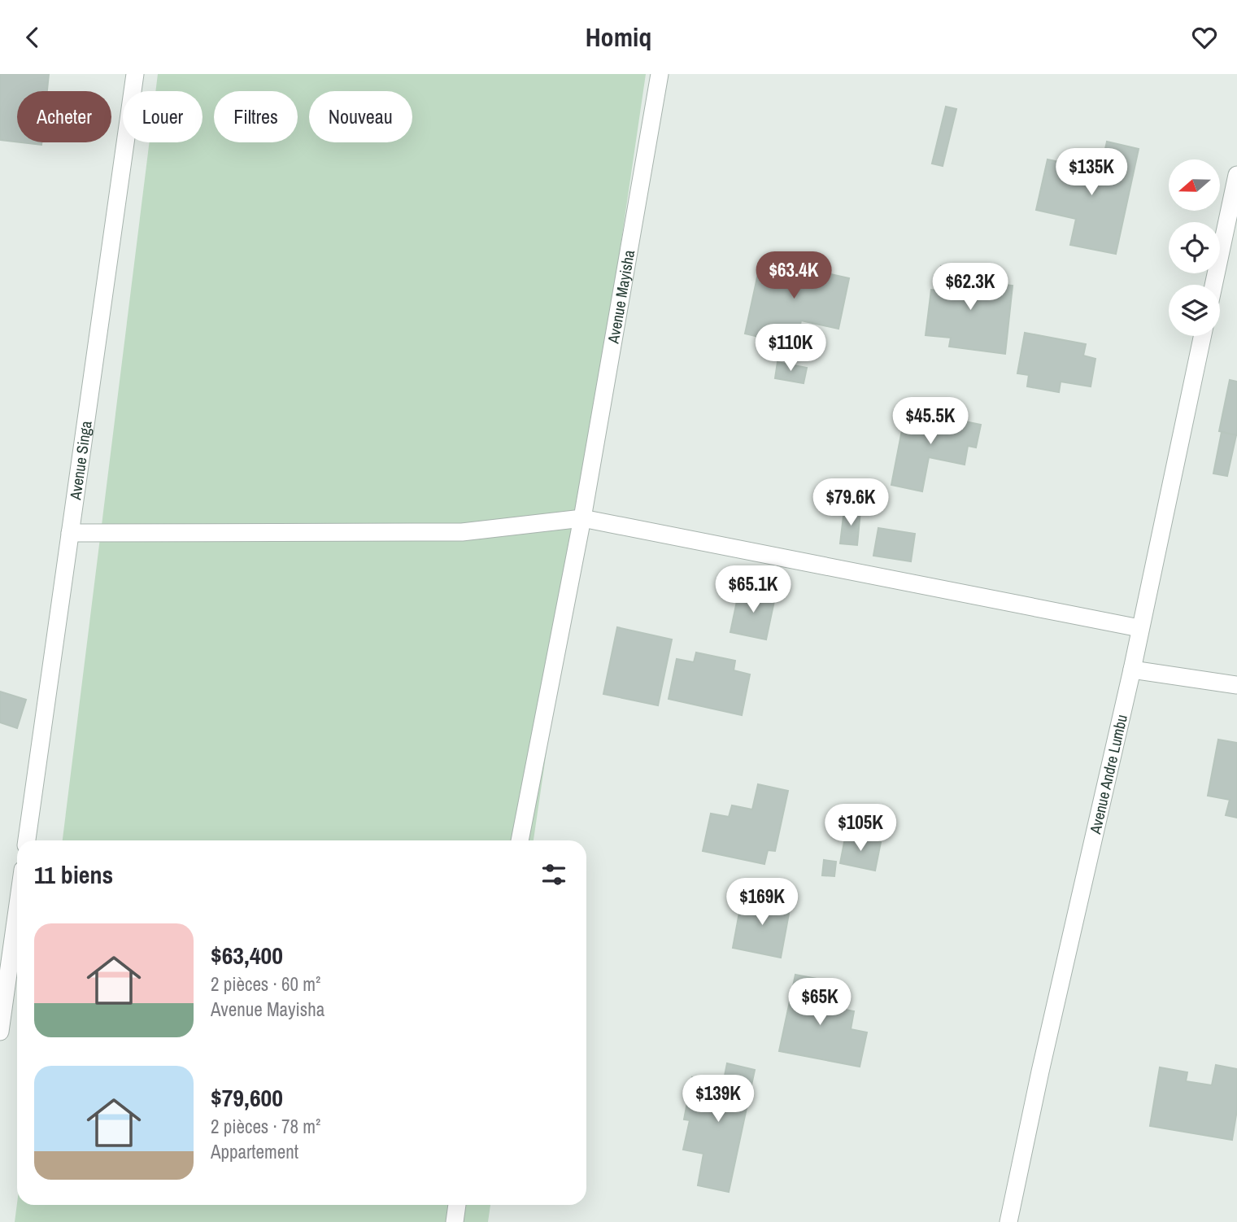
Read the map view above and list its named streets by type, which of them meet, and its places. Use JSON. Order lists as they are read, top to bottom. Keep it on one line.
{"streets":{"street":["Avenue Mayisha","Avenue Singa","Avenue Andre Lumbu"]},"north":"left","page":{"header":"Homiq","chip":["Acheter","Louer","Filtres","Nouveau"],"price":["$135K","$63.4K","$62.3K","$110K","$45.5K","$79.6K","$65.1K","$105K","$169K","$65K","$139K"],"heading":"11 biens","list":[{"name":"$63,400","note":"2 pièces · 60 m² · Avenue Mayisha"},{"name":"$79,600","note":"2 pièces · 78 m² · Appartement"}]}}
